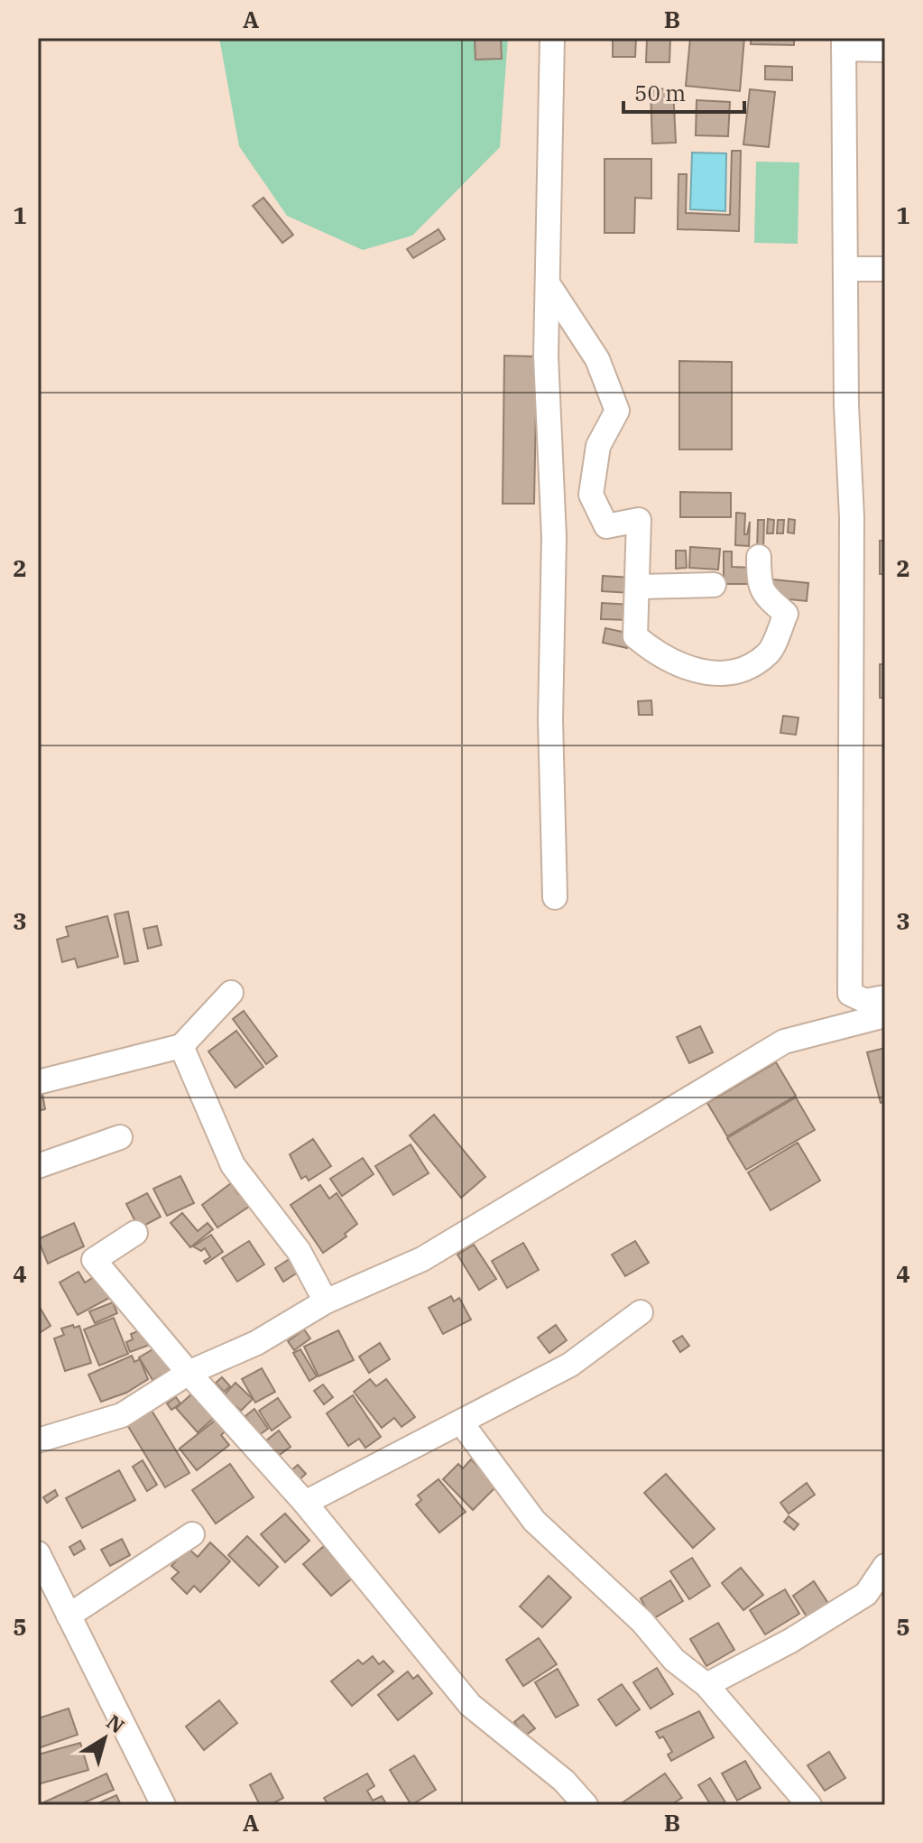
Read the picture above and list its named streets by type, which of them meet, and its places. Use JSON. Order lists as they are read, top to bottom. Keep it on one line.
{"scale_bar":"50 m","north":"top right","grid":{"columns":["A","B"],"rows":["1","2","3","4","5"]}}
